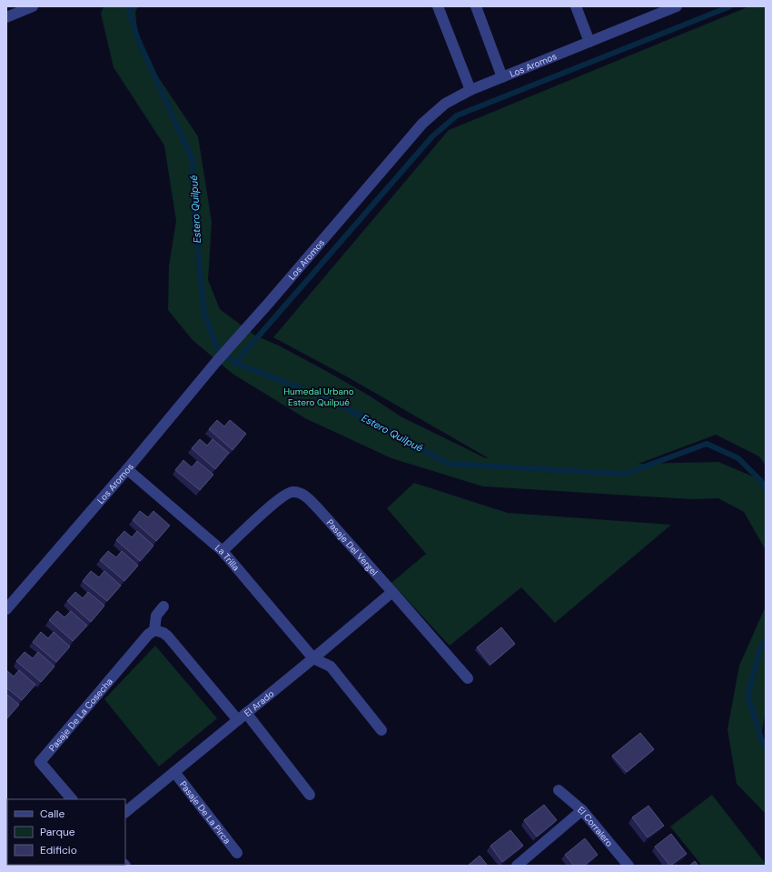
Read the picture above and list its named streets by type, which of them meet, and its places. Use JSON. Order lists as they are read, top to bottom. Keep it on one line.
{"streets":{"street":["Los Aromos","Pasaje Del Vergel","La Trilla","El Arado","Pasaje De La Cosecha","Pasaje De La Pirca","El Corralero"]},"crossings":[["Los Aromos","La Trilla"],["Pasaje Del Vergel","La Trilla"],["Pasaje Del Vergel","El Arado"],["La Trilla","El Arado"],["El Arado","Pasaje De La Pirca"]],"water":["Estero Quilpué"],"parks":["Humedal Urbano Estero Quilpué"],"legend":["Calle","Parque","Edificio"]}
